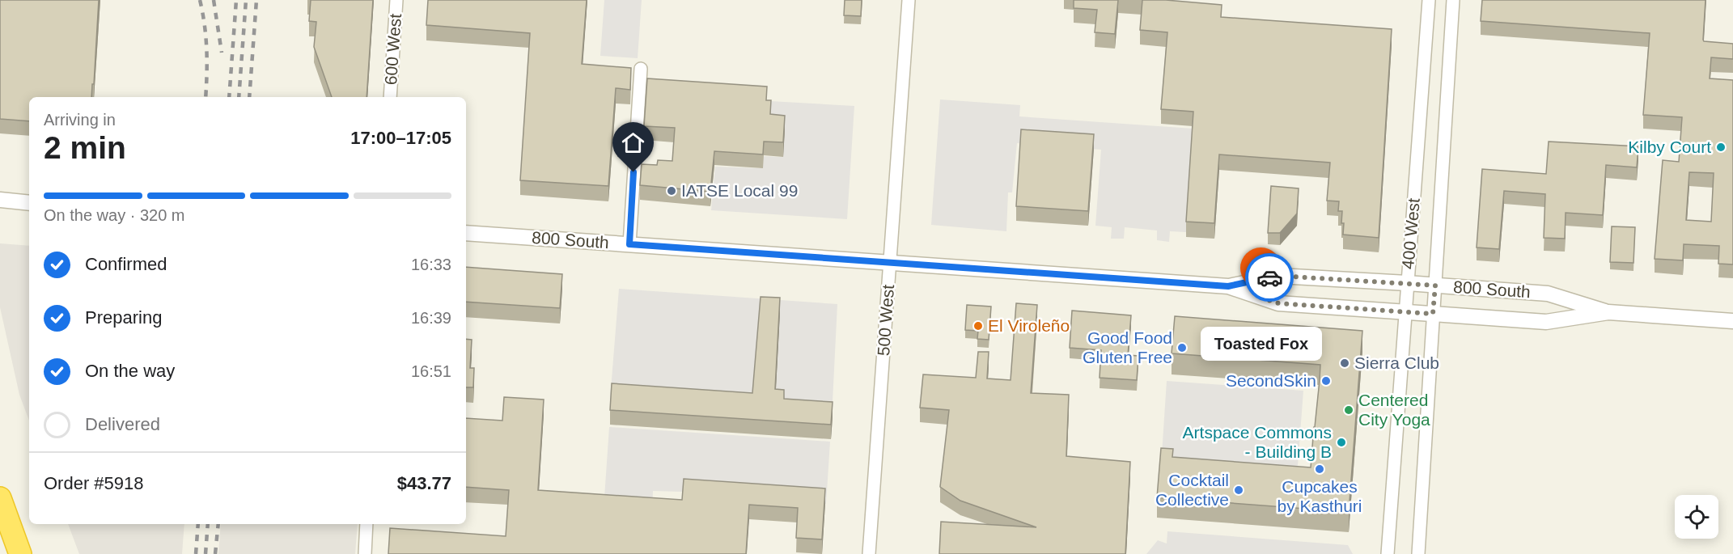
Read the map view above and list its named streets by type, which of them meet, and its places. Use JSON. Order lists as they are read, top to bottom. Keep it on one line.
{"streets":{"street":["600 West","400 West","800 South","500 West"]},"crossings":[["400 West","800 South"],["800 South","500 West"]],"places":["Kilby Court","IATSE Local 99","Toasted Fox","El Viroleño","Good Food Gluten Free","Sierra Club","SecondSkin","Centered City Yoga","Artspace Commons - Building B","Cupcakes by Kasthuri","Cocktail Collective"],"page":{"heading":["2 min","Arriving in","17:00–17:05"],"panel":["Order #5918","$43.77"],"bar":"On the way · 320 m","list":[["Confirmed","16:33"],["Preparing","16:39"],["On the way","16:51"],"Delivered"],"bubble":"Toasted Fox"}}
